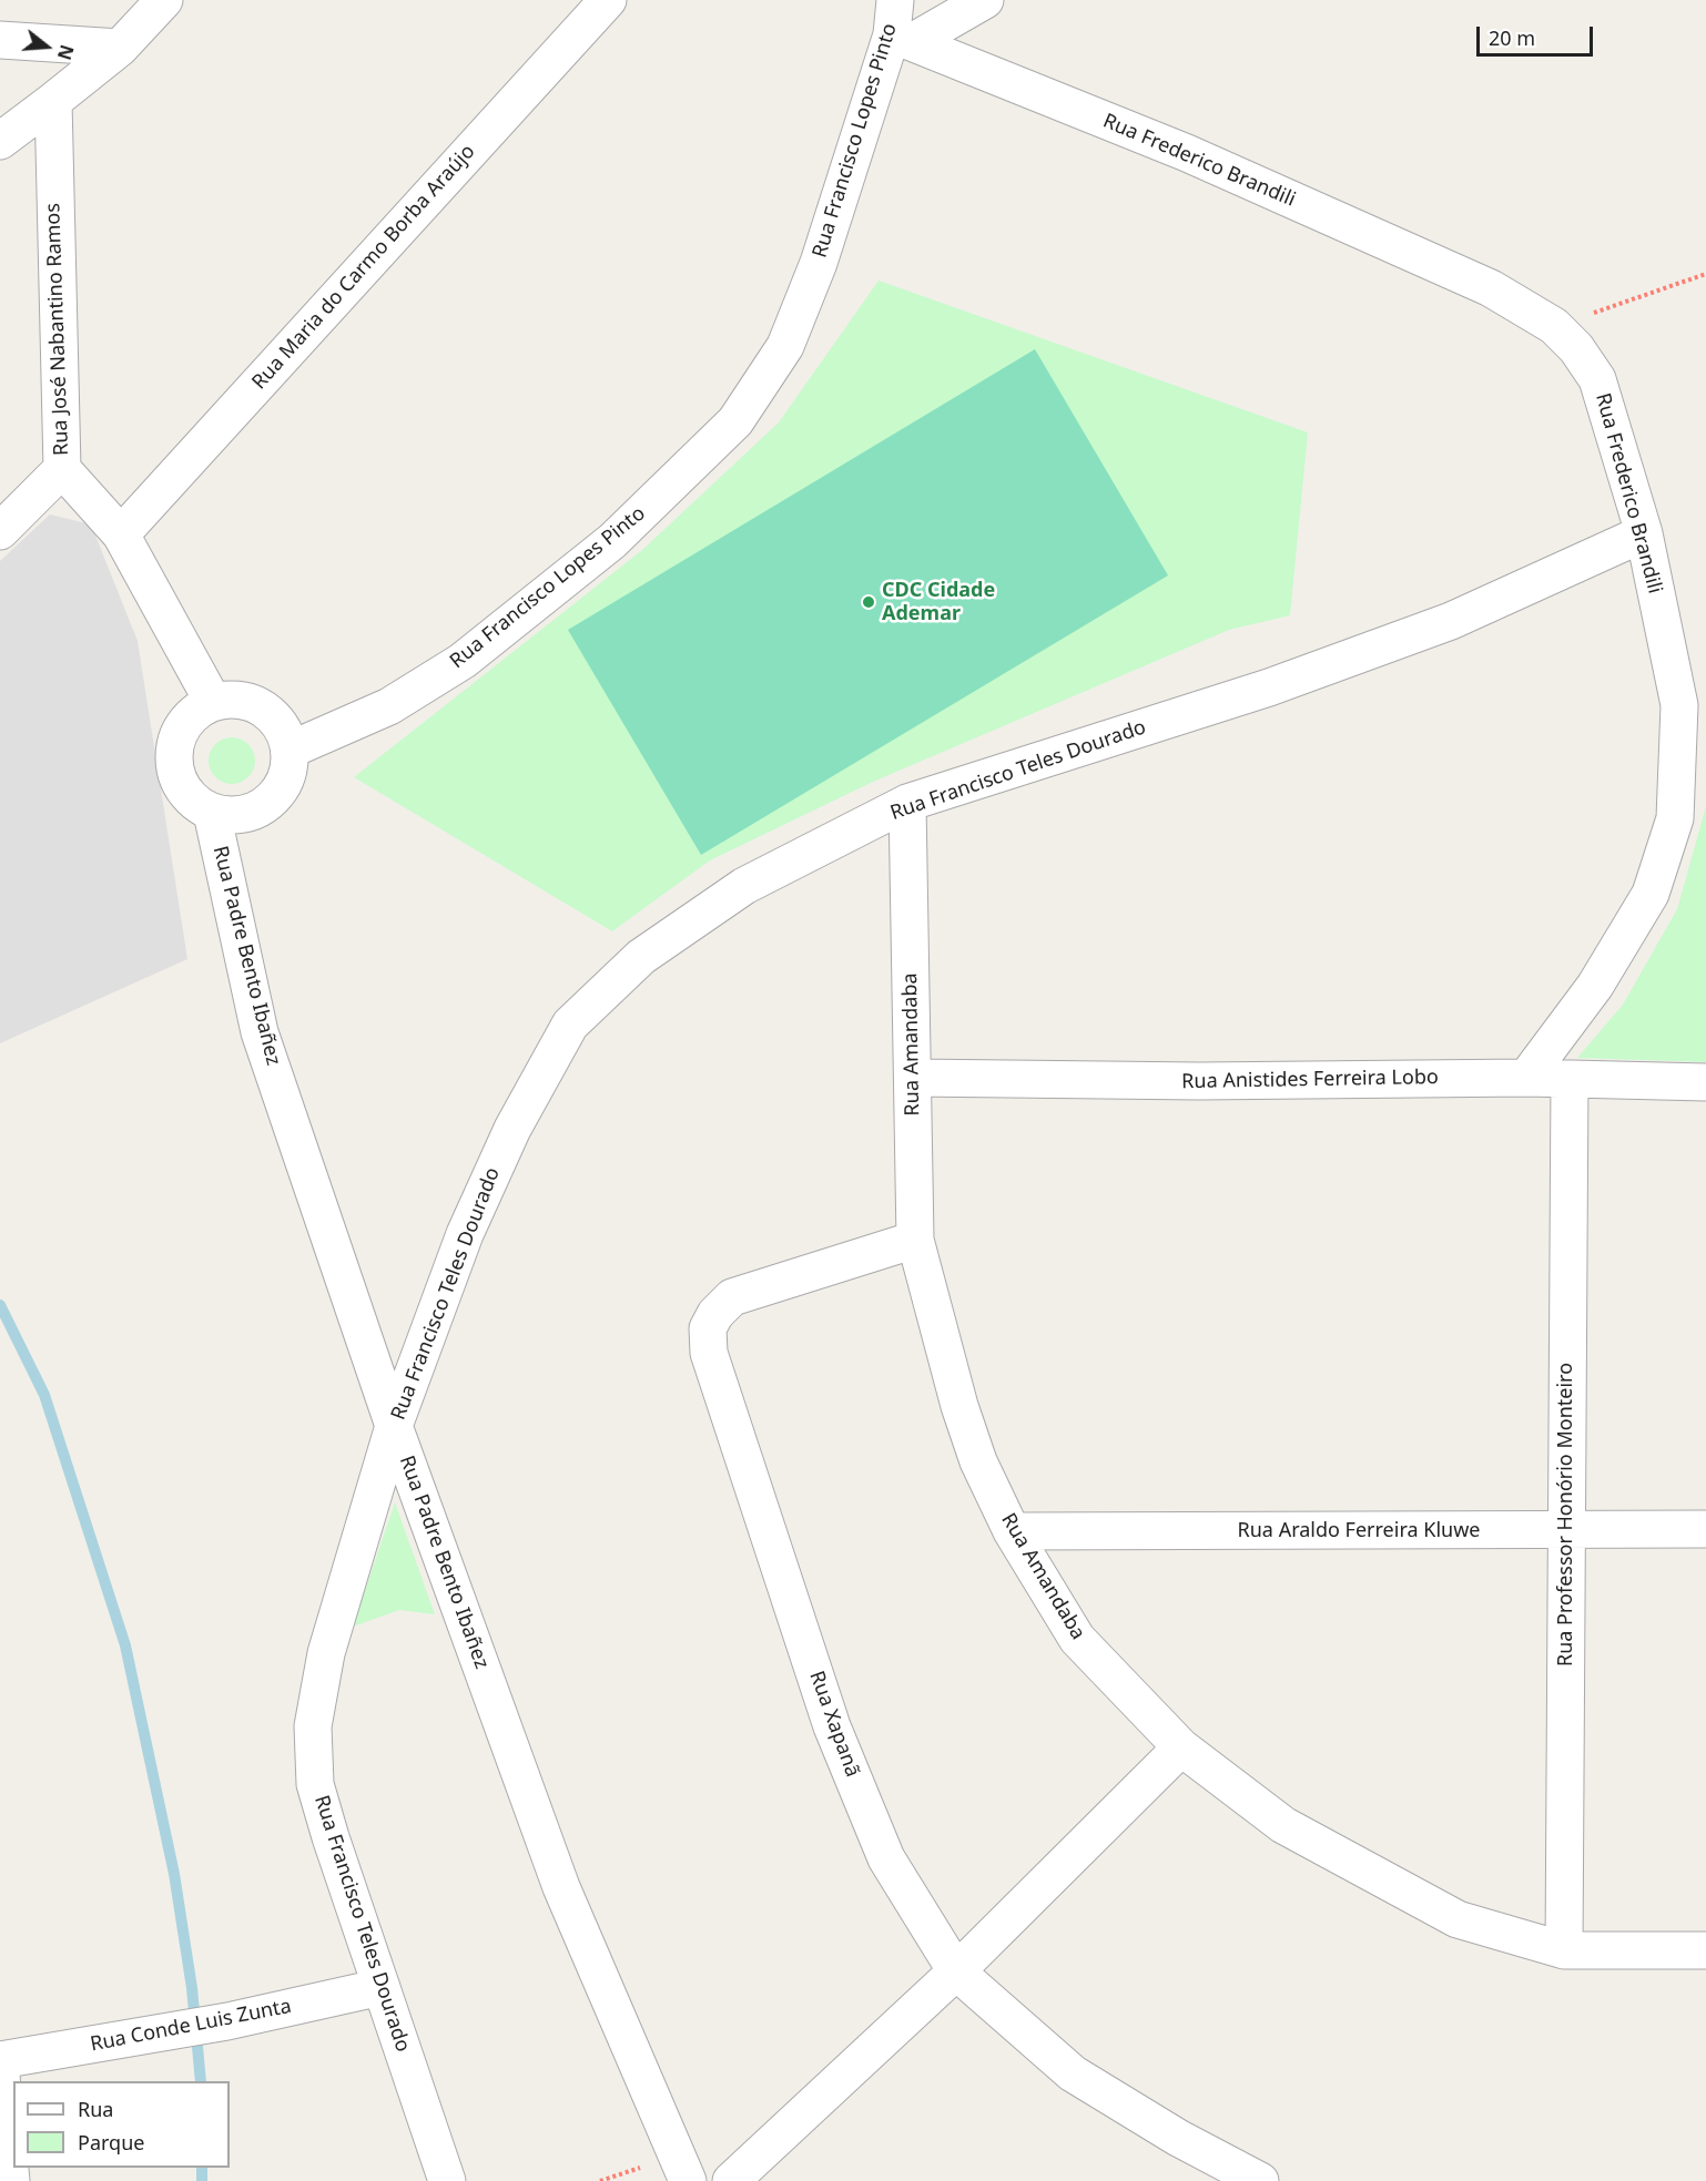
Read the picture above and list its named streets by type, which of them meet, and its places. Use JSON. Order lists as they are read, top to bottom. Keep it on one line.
{"streets":{"street":["Rua Francisco Lopes Pinto","Rua Frederico Brandili","Rua Maria do Carmo Borba Araújo","Rua José Nabantino Ramos","Rua Francisco Teles Dourado","Rua Padre Bento Ibañez","Rua Amandaba","Rua Anistides Ferreira Lobo","Rua Professor Honório Monteiro","Rua Araldo Ferreira Kluwe","Rua Xapanã","Rua Conde Luis Zunta"]},"crossings":[["Rua Francisco Lopes Pinto","Rua Frederico Brandili"],["Rua Francisco Lopes Pinto","Rua José Nabantino Ramos"],["Rua Francisco Lopes Pinto","Rua Padre Bento Ibañez"],["Rua Frederico Brandili","Rua Francisco Teles Dourado"],["Rua Frederico Brandili","Rua Anistides Ferreira Lobo"],["Rua Maria do Carmo Borba Araújo","Rua José Nabantino Ramos"],["Rua José Nabantino Ramos","Rua Padre Bento Ibañez"],["Rua Francisco Teles Dourado","Rua Padre Bento Ibañez"],["Rua Francisco Teles Dourado","Rua Amandaba"],["Rua Francisco Teles Dourado","Rua Conde Luis Zunta"],["Rua Amandaba","Rua Anistides Ferreira Lobo"],["Rua Amandaba","Rua Professor Honório Monteiro"],["Rua Amandaba","Rua Araldo Ferreira Kluwe"],["Rua Amandaba","Rua Xapanã"],["Rua Anistides Ferreira Lobo","Rua Professor Honório Monteiro"],["Rua Professor Honório Monteiro","Rua Araldo Ferreira Kluwe"]],"places":["CDC Cidade Ademar"],"legend":["Rua","Parque"],"scale_bar":"20 m","north":"right"}
